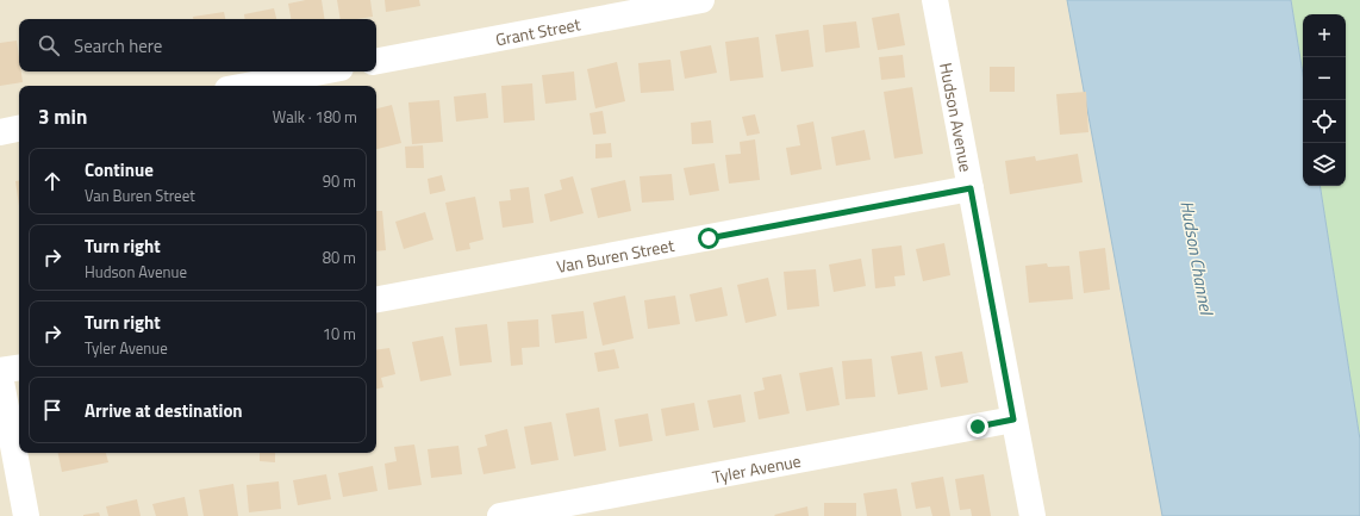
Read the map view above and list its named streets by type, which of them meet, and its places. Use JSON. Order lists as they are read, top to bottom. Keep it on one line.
{"streets":{"street":["Grant Street","Hudson Avenue","Van Buren Street","Tyler Avenue"]},"crossings":[["Hudson Avenue","Van Buren Street"],["Hudson Avenue","Tyler Avenue"]],"water":["Hudson Channel"],"page":{"map_buttons":["+","−"],"search":"Search here","heading":["3 min","Walk · 180 m"],"list":[["Continue","Van Buren Street","90 m"],["Turn right","Hudson Avenue","80 m"],["Turn right","Tyler Avenue","10 m"],"Arrive at destination"]}}
